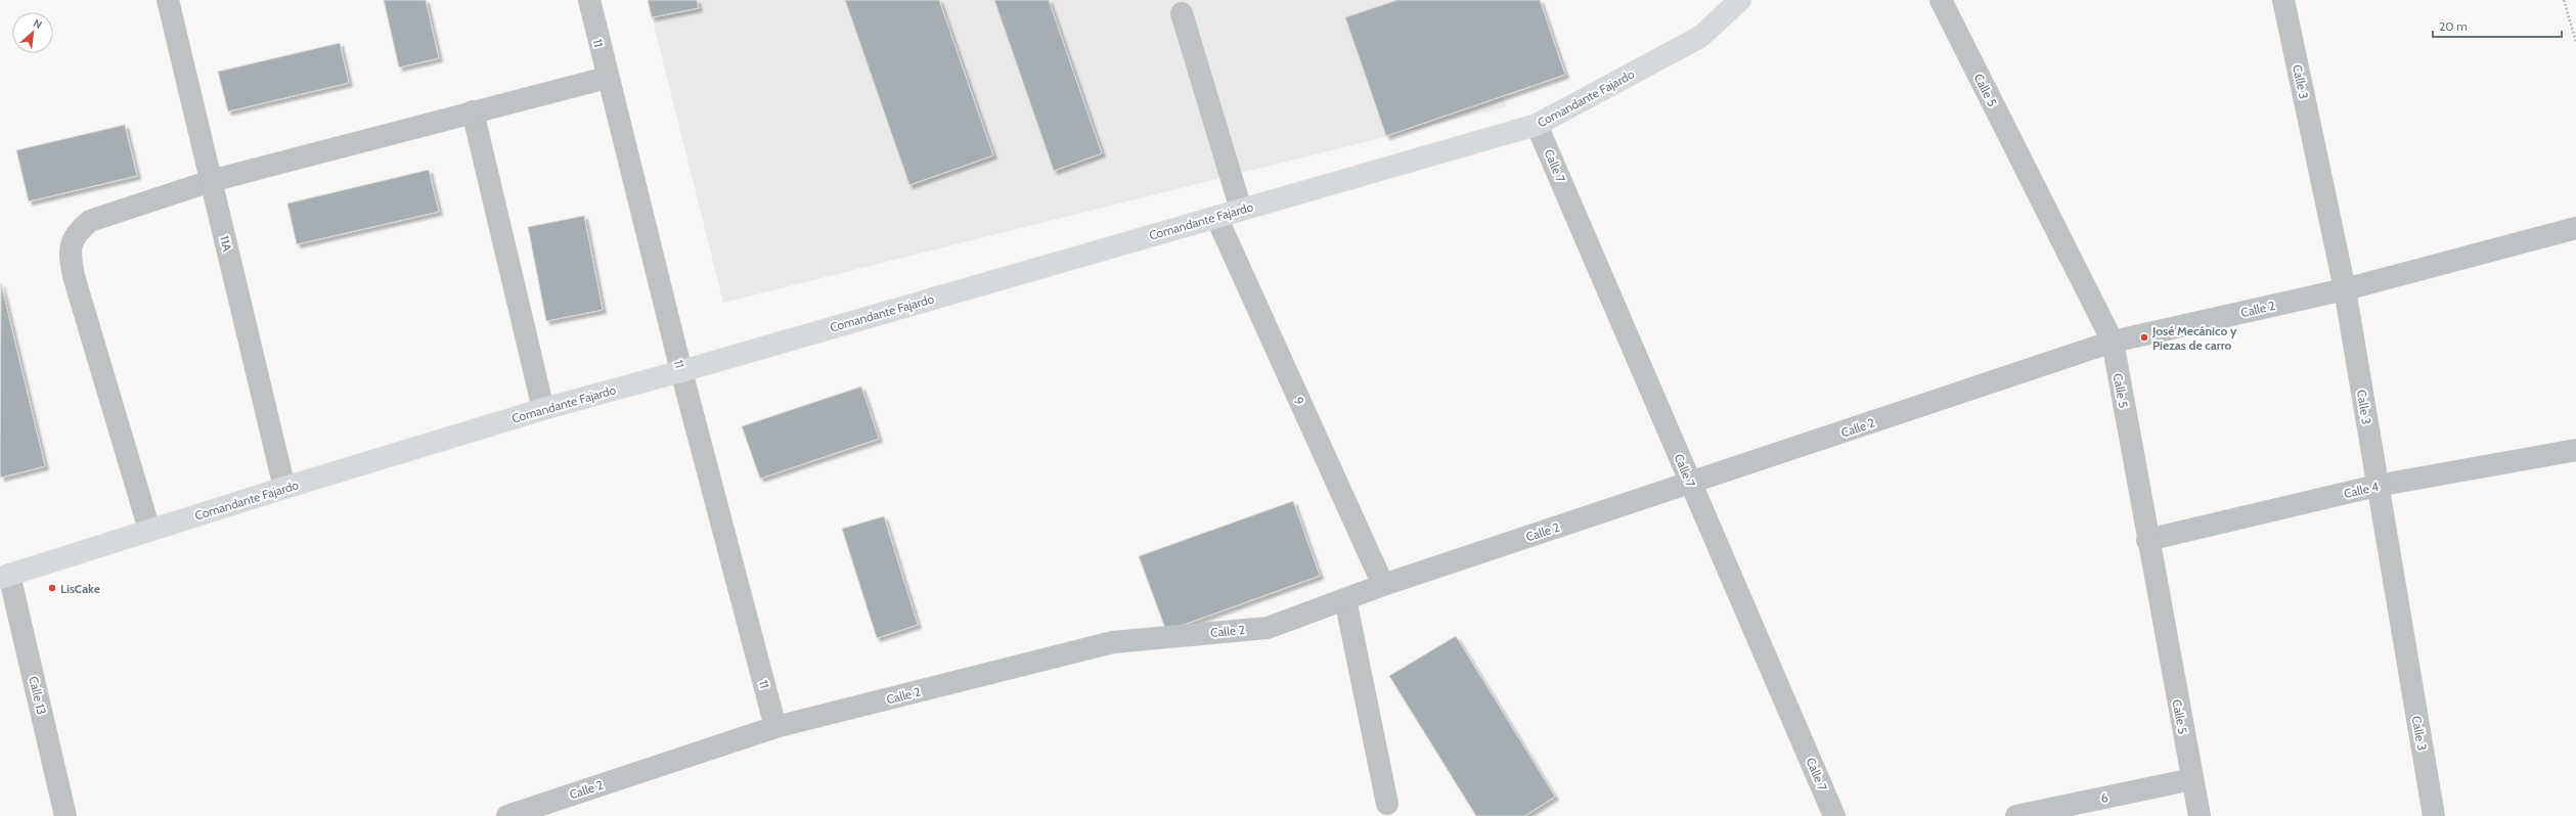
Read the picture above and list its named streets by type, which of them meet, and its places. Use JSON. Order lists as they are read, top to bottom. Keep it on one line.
{"streets":{"street":["11","Calle 3","Calle 5","Comandante Fajardo","Calle 7","11A","Calle 2","9","Calle 4","Calle 13","6"]},"crossings":[["11","Comandante Fajardo"],["11","Calle 2"],["Calle 3","Calle 2"],["Calle 3","Calle 4"],["Calle 5","Calle 2"],["Calle 5","Calle 4"],["Calle 5","6"],["Comandante Fajardo","Calle 7"],["Comandante Fajardo","11A"],["Comandante Fajardo","9"],["Comandante Fajardo","Calle 13"],["Calle 7","Calle 2"],["Calle 2","9"]],"places":["José Mecánico y Piezas de carro","LisCake"],"scale_bar":"20 m","north":"top right"}
